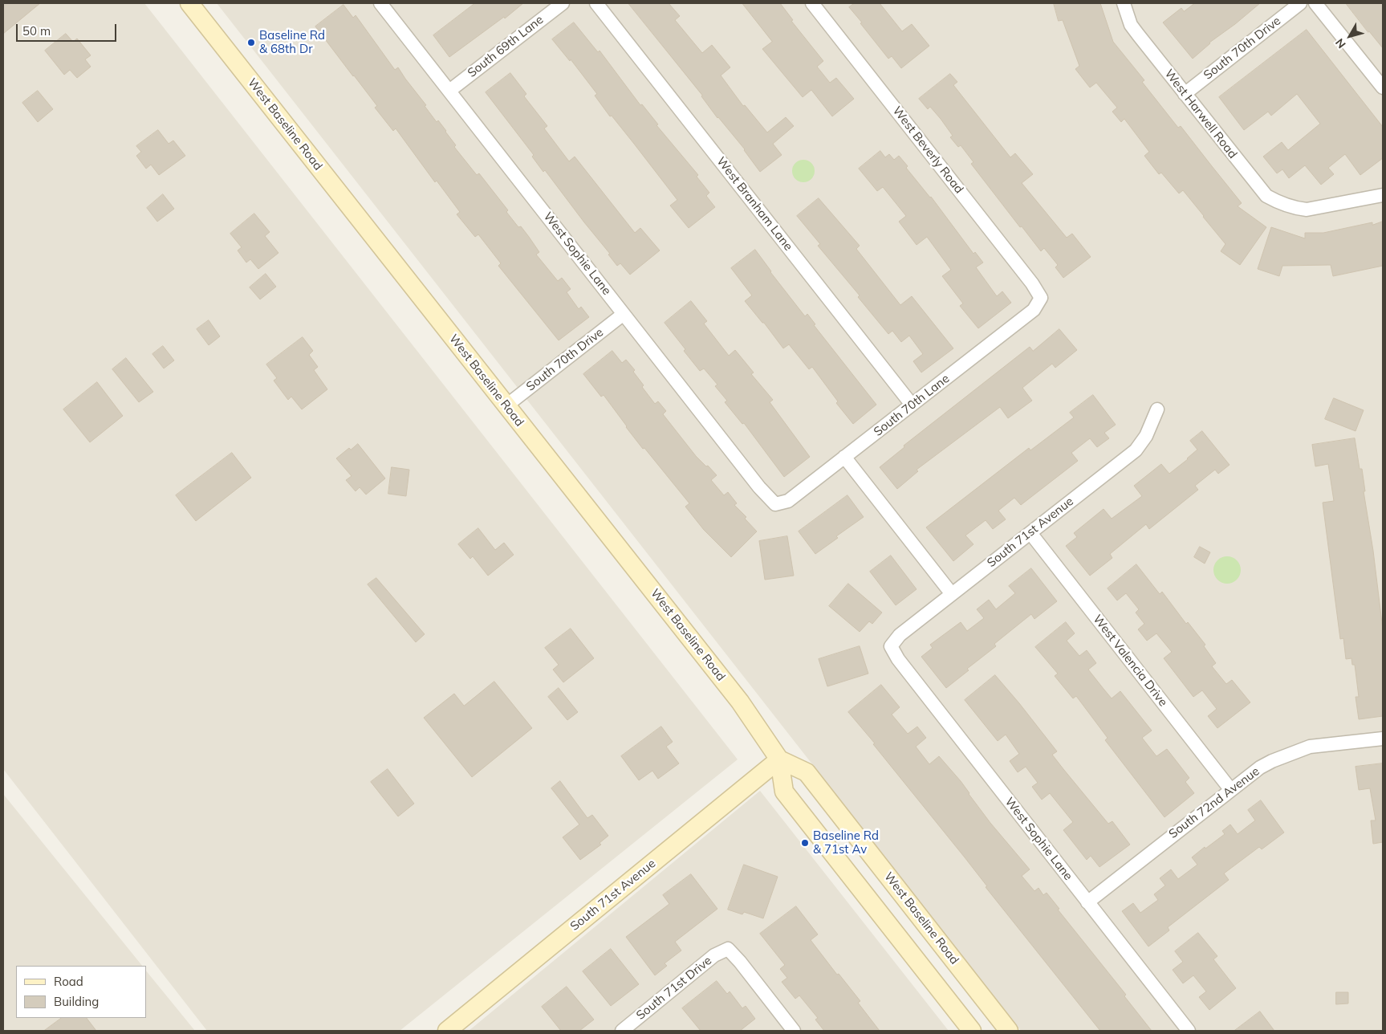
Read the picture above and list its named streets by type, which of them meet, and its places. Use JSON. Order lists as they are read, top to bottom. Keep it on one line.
{"streets":{"main road":["West Baseline Road","South 71st Avenue"],"street":["South 69th Lane","South 70th Drive","West Harwell Road","West Beverly Road","West Branham Lane","West Sophie Lane","South 70th Lane","West Valencia Drive","South 72nd Avenue","South 71st Drive"]},"crossings":[["South 69th Lane","West Sophie Lane"],["South 70th Drive","West Harwell Road"],["South 70th Drive","West Baseline Road"],["South 70th Drive","West Sophie Lane"],["West Baseline Road","South 71st Avenue"],["West Beverly Road","South 70th Lane"],["West Branham Lane","South 70th Lane"],["West Sophie Lane","South 70th Lane"],["West Sophie Lane","South 71st Avenue"],["West Sophie Lane","South 72nd Avenue"],["South 71st Avenue","West Valencia Drive"],["West Valencia Drive","South 72nd Avenue"]],"places":["Baseline Rd & 68th Dr","Baseline Rd & 71st Av"],"legend":["Road","Building"],"scale_bar":"50 m","north":"bottom left"}
